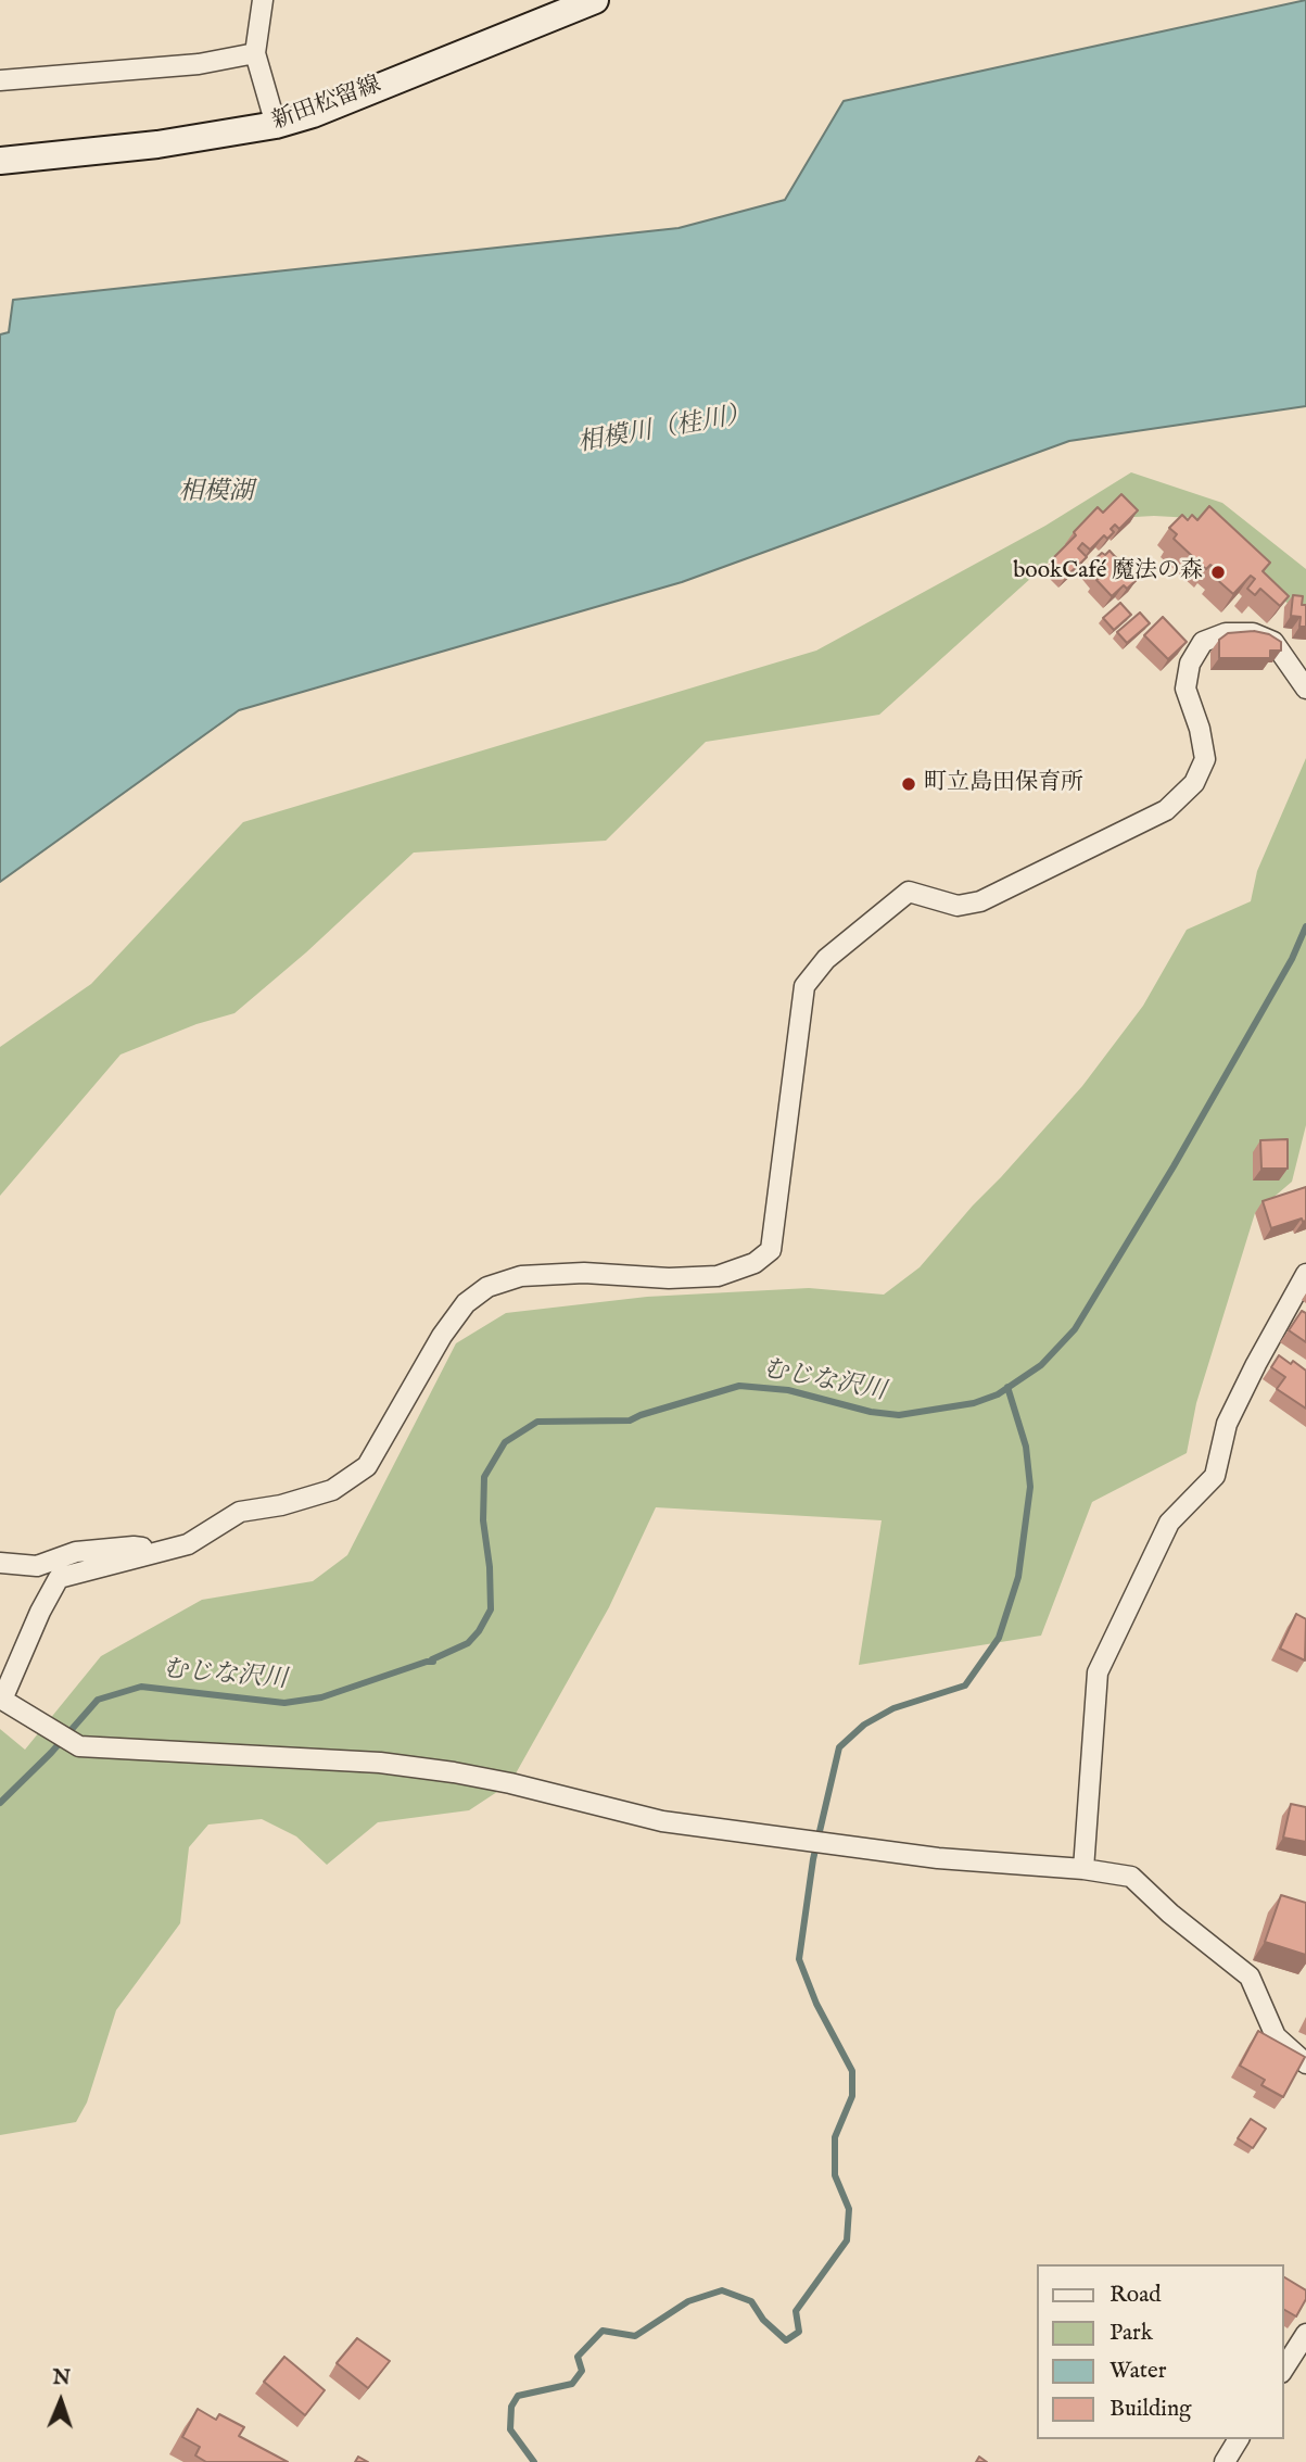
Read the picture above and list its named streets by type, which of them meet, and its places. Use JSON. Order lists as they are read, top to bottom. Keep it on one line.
{"streets":{"main road":["新田松留線"]},"water":["相模川（桂川）","相模湖","むじな沢川"],"places":["bookCafé 魔法の森","町立島田保育所"],"legend":["Road","Park","Water","Building"],"north":"top"}
